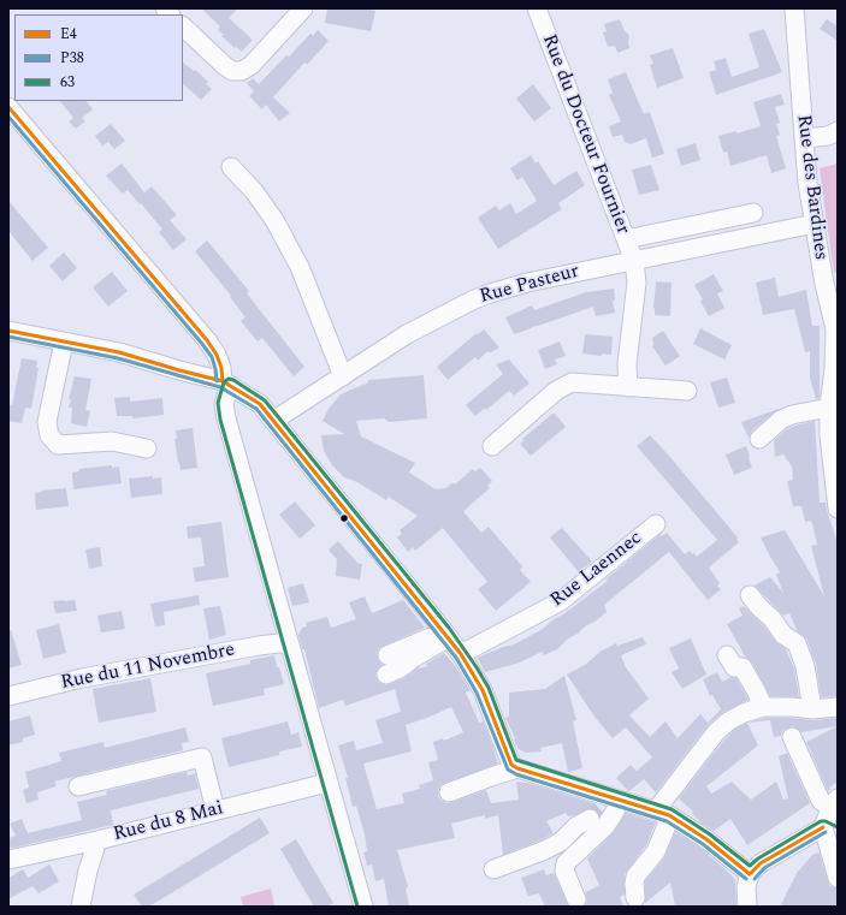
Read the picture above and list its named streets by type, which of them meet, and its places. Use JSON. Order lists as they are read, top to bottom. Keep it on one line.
{"streets":{"street":["Rue du Docteur Fournier","Rue des Bardines","Rue Pasteur","Rue Laennec","Rue du 11 Novembre","Rue du 8 Mai"]},"crossings":[["Rue du Docteur Fournier","Rue Pasteur"],["Rue des Bardines","Rue Pasteur"]],"lines":["transit line E4","transit line P38","transit line 63"],"legend":["E4","P38","63"]}
